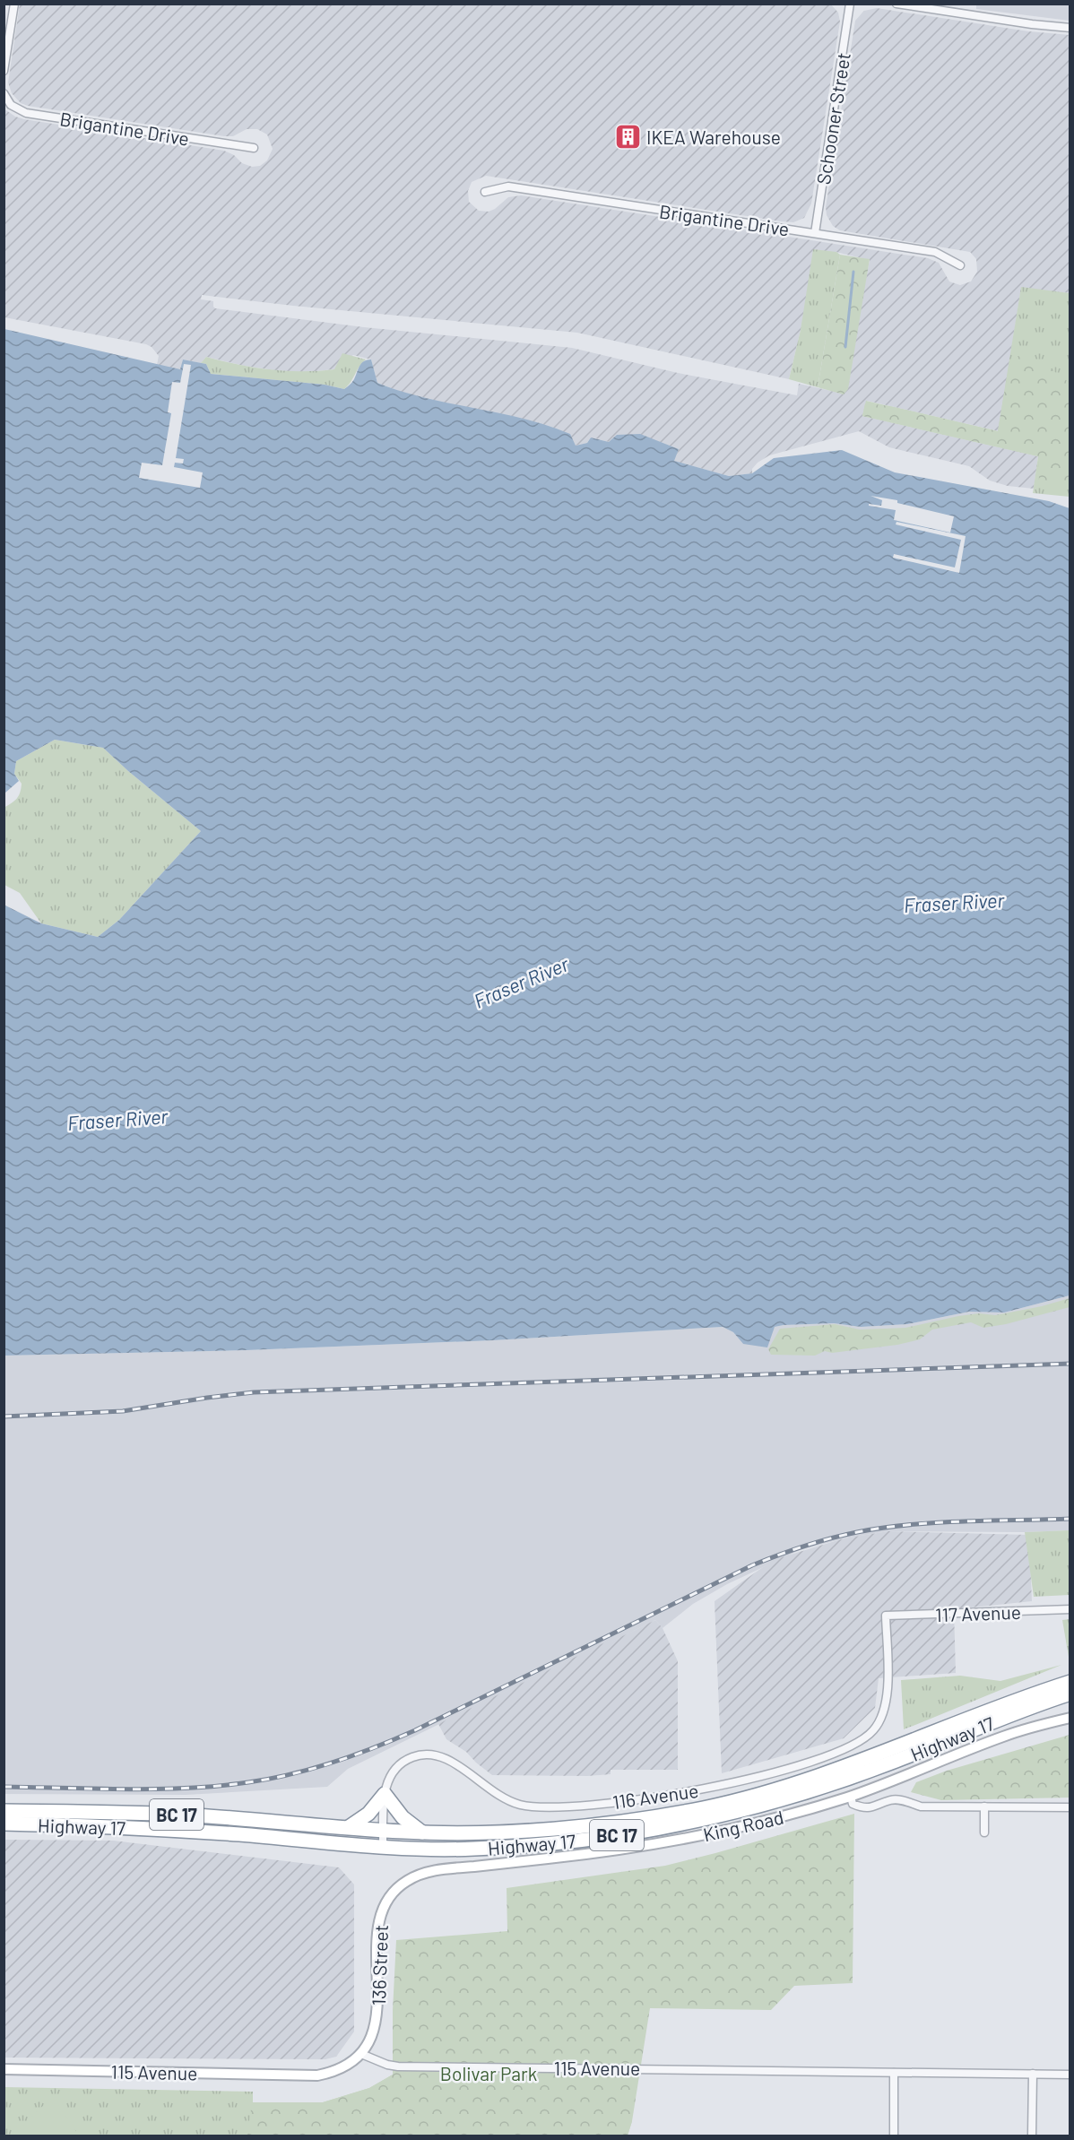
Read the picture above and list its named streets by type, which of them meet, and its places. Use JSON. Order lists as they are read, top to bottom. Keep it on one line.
{"streets":{"highway":["Highway 17","BC 17"],"street":["Schooner Street","Brigantine Drive","117 Avenue","116 Avenue","King Road","136 Street","115 Avenue"]},"crossings":[["Schooner Street","Brigantine Drive"],["117 Avenue","116 Avenue"],["King Road","136 Street"],["136 Street","115 Avenue"]],"water":["Fraser River"],"parks":["Bolivar Park"],"places":{"building":["IKEA Warehouse"]}}
